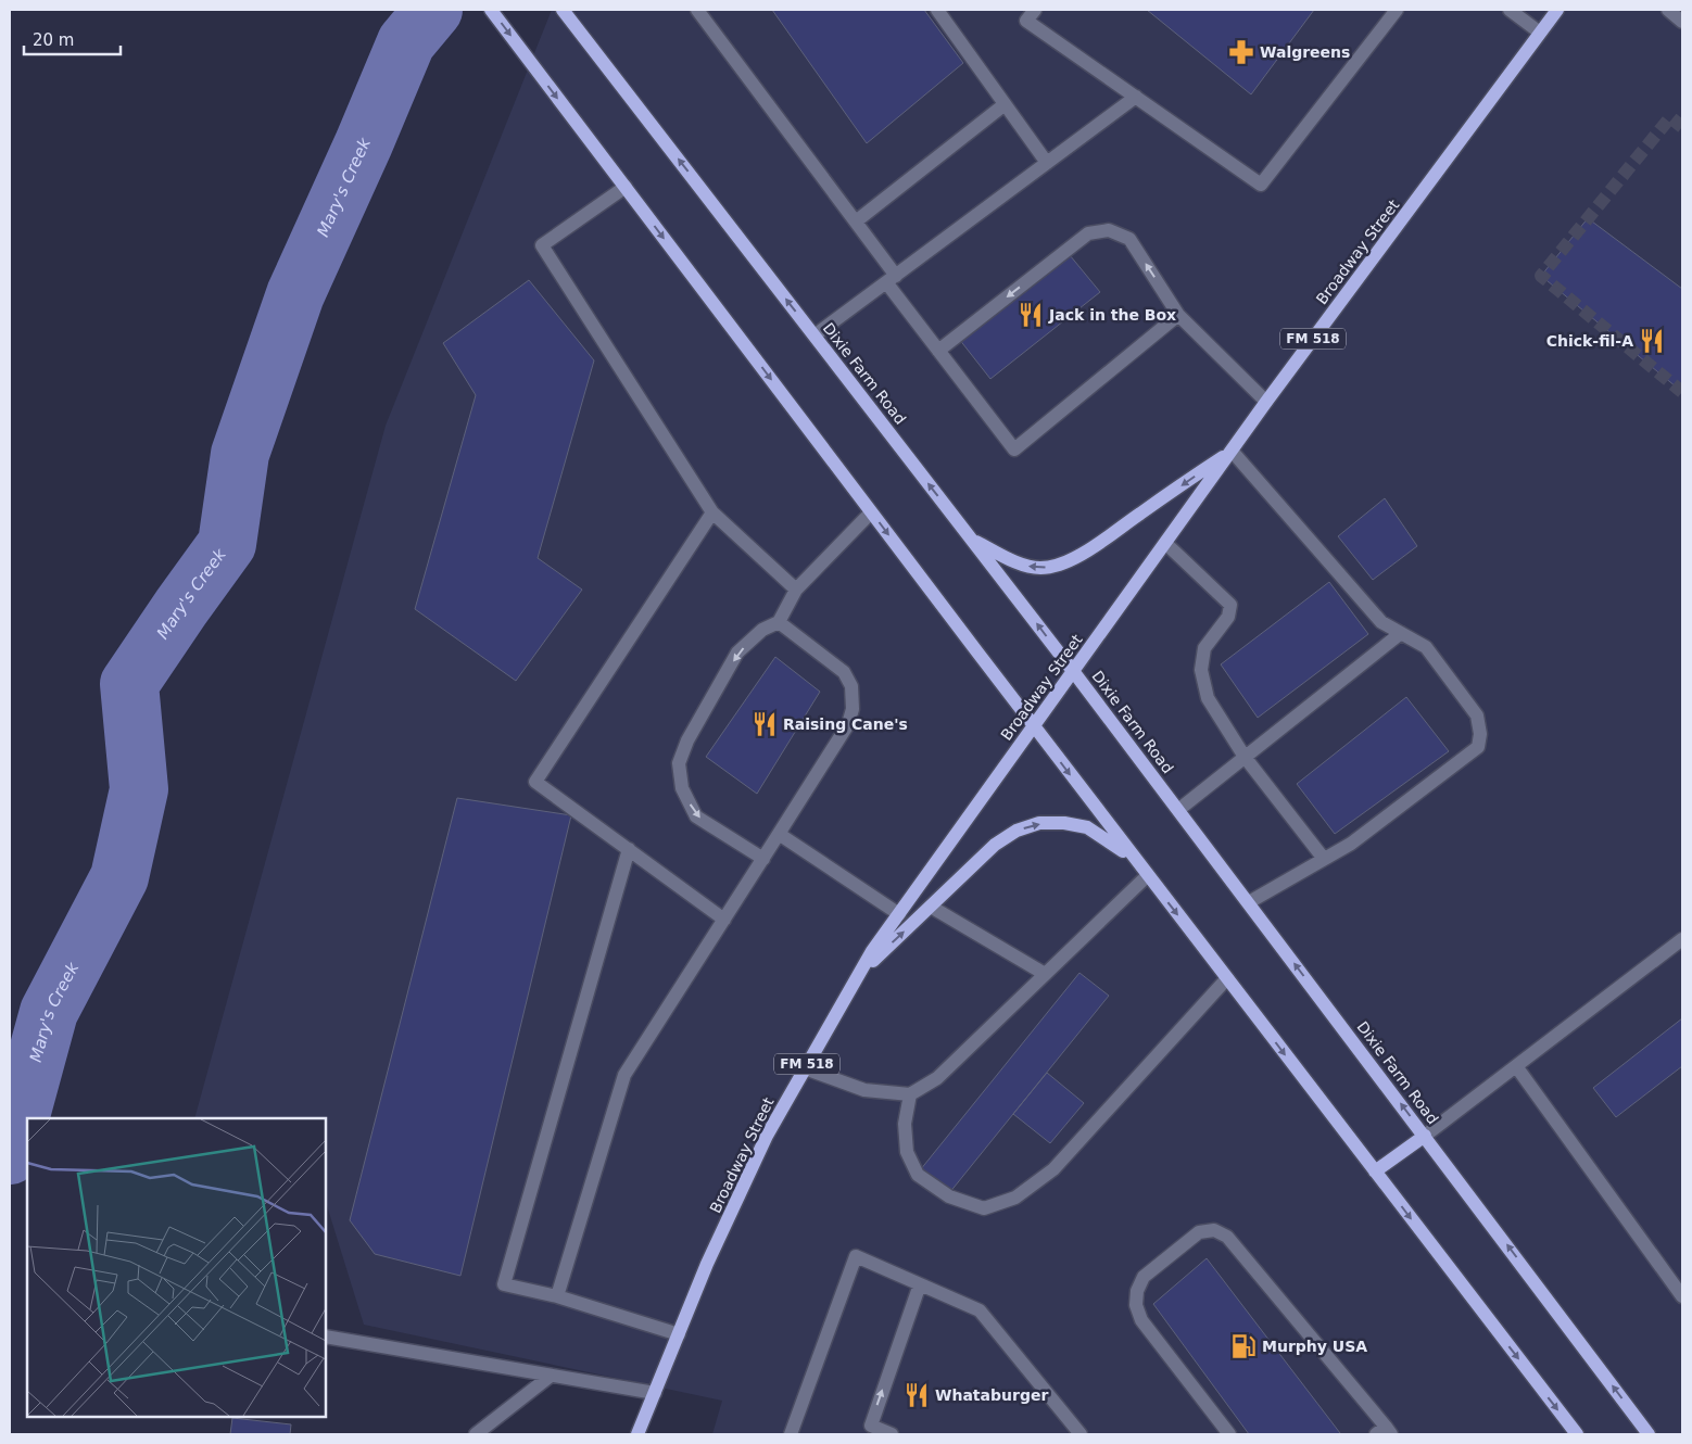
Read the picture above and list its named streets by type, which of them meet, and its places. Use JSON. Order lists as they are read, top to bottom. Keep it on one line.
{"streets":{"main road":["Broadway Street","FM 518","Dixie Farm Road"]},"crossings":[["Broadway Street","Dixie Farm Road"]],"water":["Mary's Creek"],"places":{"pharmacy":["Walgreens"],"restaurant":["Jack in the Box","Chick-fil-A","Raising Cane's","Whataburger"],"fuel station":["Murphy USA"]},"scale_bar":"20 m"}
